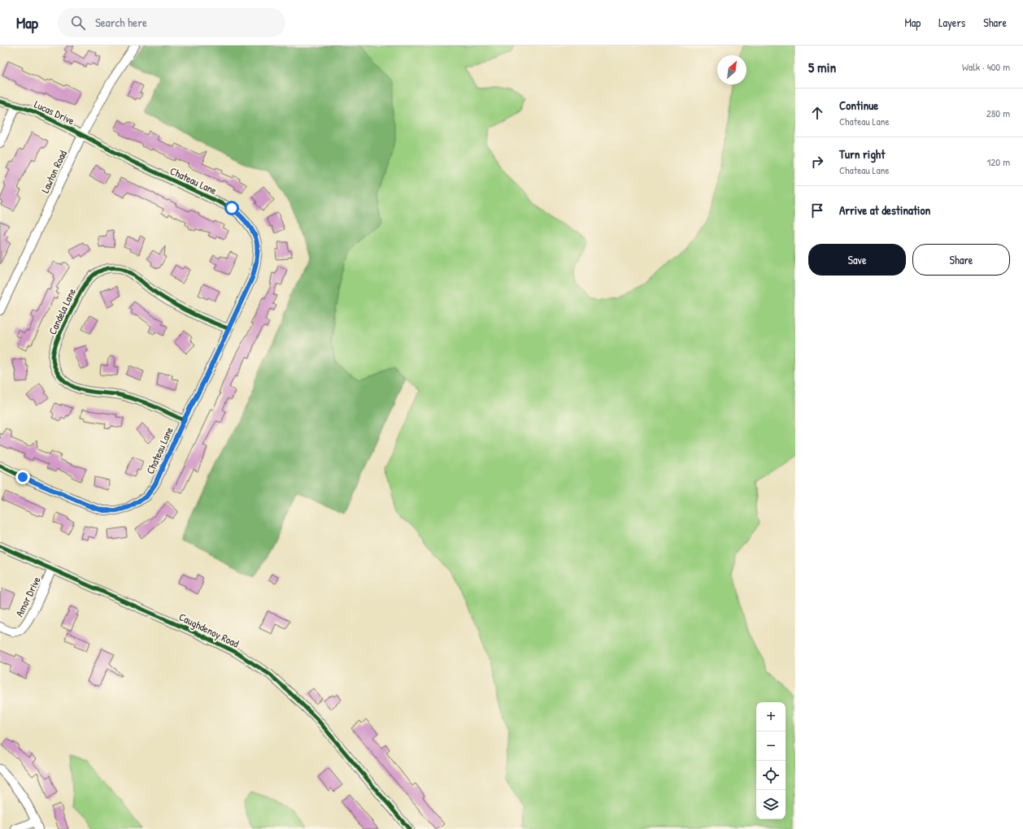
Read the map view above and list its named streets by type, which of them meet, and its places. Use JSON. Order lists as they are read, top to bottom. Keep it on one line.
{"streets":{"street":["Lucas Drive","Lawton Road","Chateau Lane","Candela Lane","Amor Drive","Caughdenoy Road"]},"crossings":[["Lucas Drive","Lawton Road"],["Lucas Drive","Chateau Lane"],["Lawton Road","Chateau Lane"],["Chateau Lane","Candela Lane"],["Amor Drive","Caughdenoy Road"]],"north":"top right","page":{"header":"Map","search":"Search here","nav":["Map","Layers","Share"],"heading":["5 min","Walk · 400 m"],"list":[["Continue","Chateau Lane","280 m"],["Turn right","Chateau Lane","120 m"],"Arrive at destination"],"buttons":["Save","Share"],"map_buttons":["+","−"]}}
